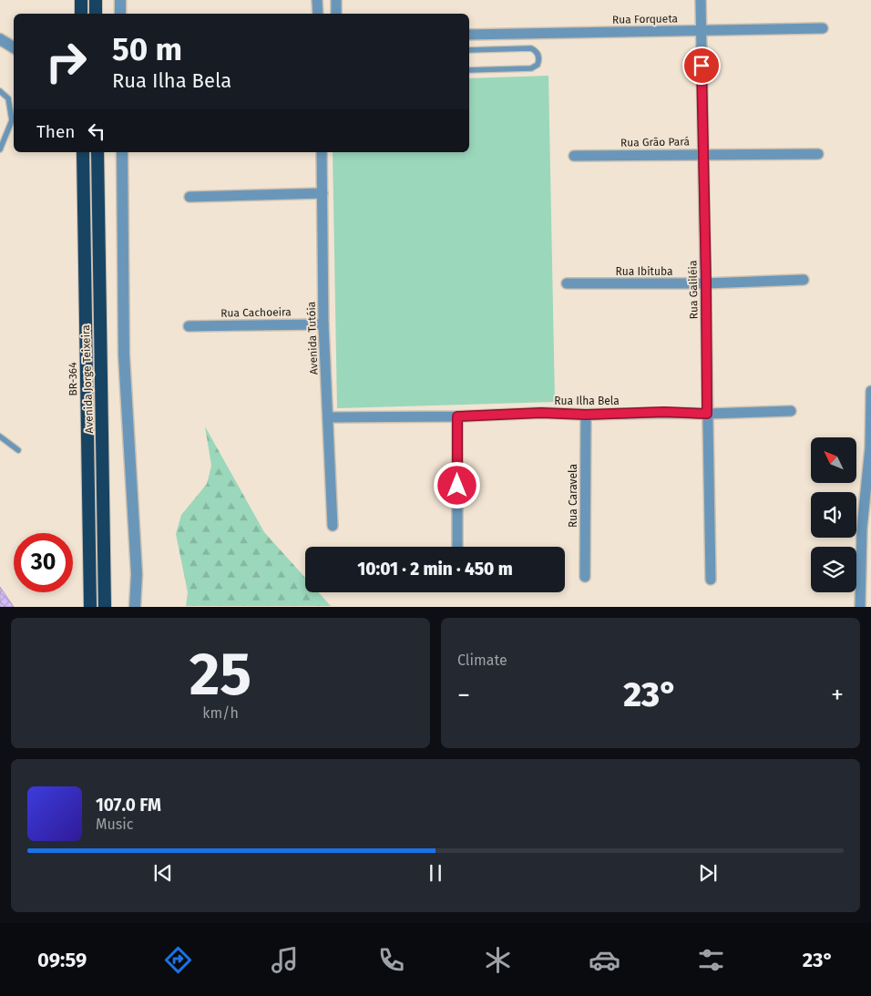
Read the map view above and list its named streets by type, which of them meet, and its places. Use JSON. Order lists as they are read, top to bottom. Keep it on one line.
{"streets":{"highway":["BR-364","Avenida Jorge Teixeira"],"street":["Rua Forqueta","Rua Grão Pará","Rua Ibituba","Rua Galiléia","Rua Cachoeira","Avenida Tutóia","Rua Ilha Bela","Rua Caravela"]},"crossings":[["Rua Forqueta","Rua Galiléia"],["Rua Grão Pará","Rua Galiléia"],["Rua Ibituba","Rua Galiléia"],["Rua Galiléia","Rua Ilha Bela"],["Rua Cachoeira","Avenida Tutóia"],["Avenida Tutóia","Rua Ilha Bela"],["Rua Ilha Bela","Rua Caravela"]],"north":"top left","page":{"turn":["50 m","Rua Ilha Bela"],"then":"Then","limit":"30","trip":"10:01 · 2 min · 450 m","tile":[["25","km/h"],"Climate"],"heat":["−","23°","+"],"song":["107.0 FM","Music"],"tabs":["09:59","23°"]}}
